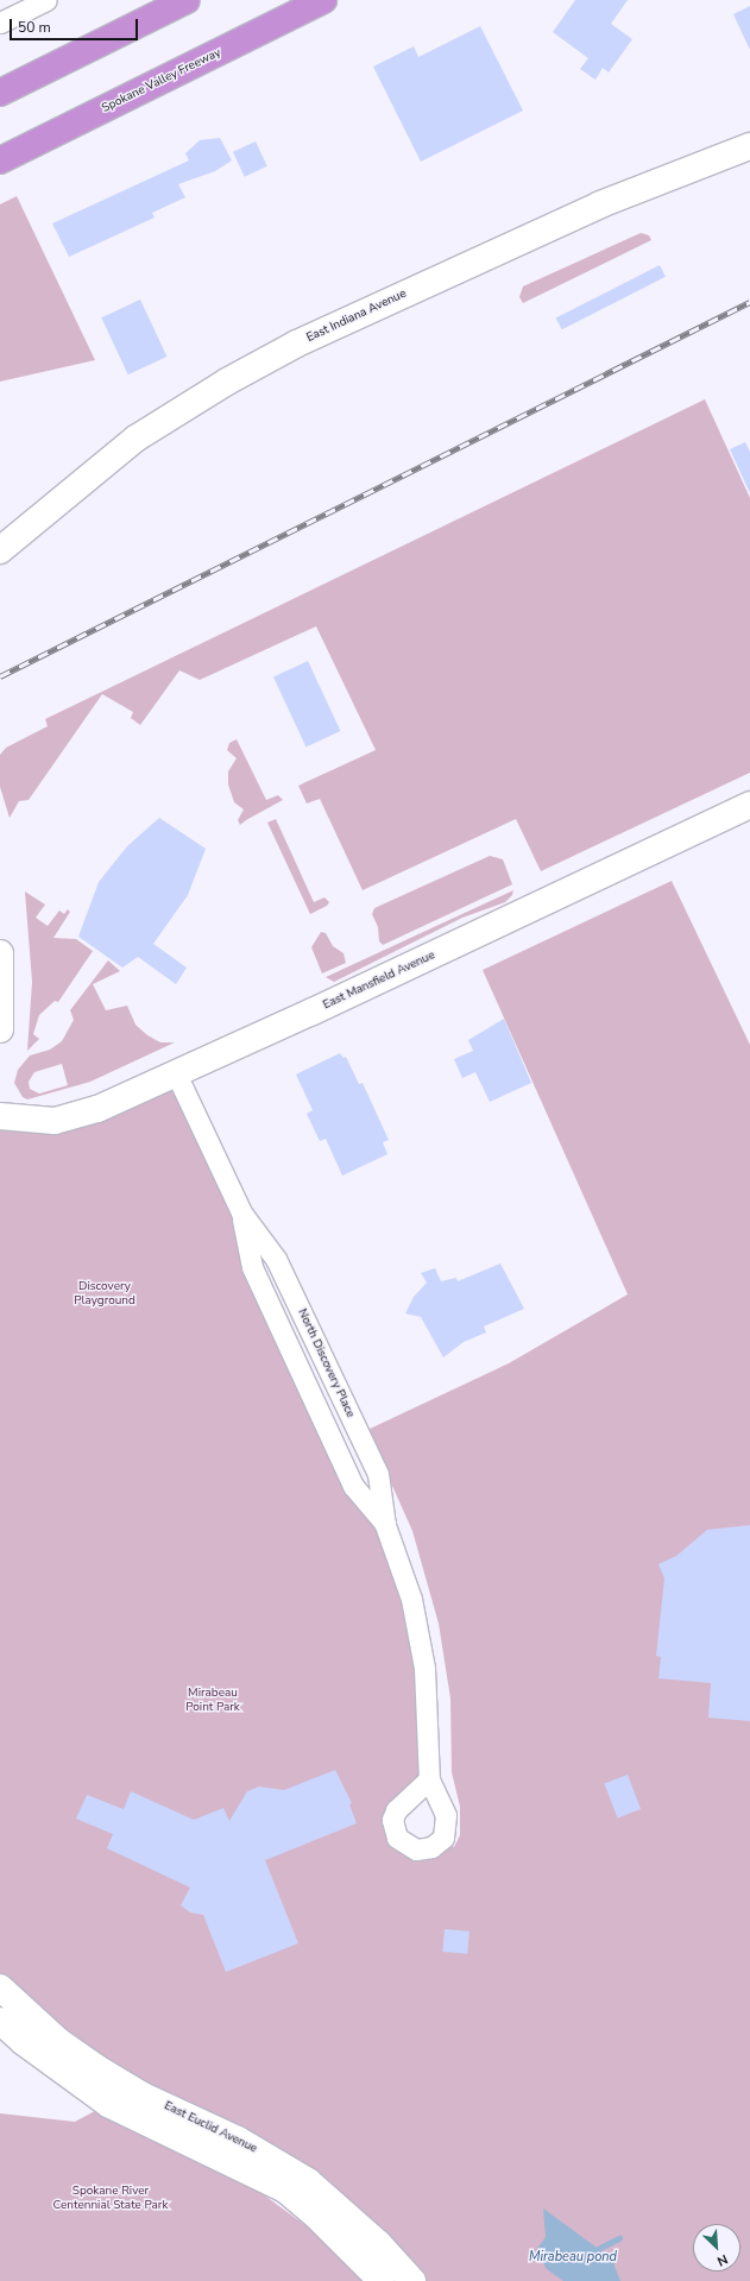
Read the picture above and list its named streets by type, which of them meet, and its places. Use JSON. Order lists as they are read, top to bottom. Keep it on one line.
{"streets":{"highway":["Spokane Valley Freeway"],"street":["East Indiana Avenue","East Mansfield Avenue","North Discovery Place","East Euclid Avenue"]},"crossings":[["East Mansfield Avenue","North Discovery Place"]],"water":["Mirabeau pond"],"parks":["Discovery Playground","Mirabeau Point Park","Spokane River Centennial State Park"],"scale_bar":"50 m","north":"bottom right"}
